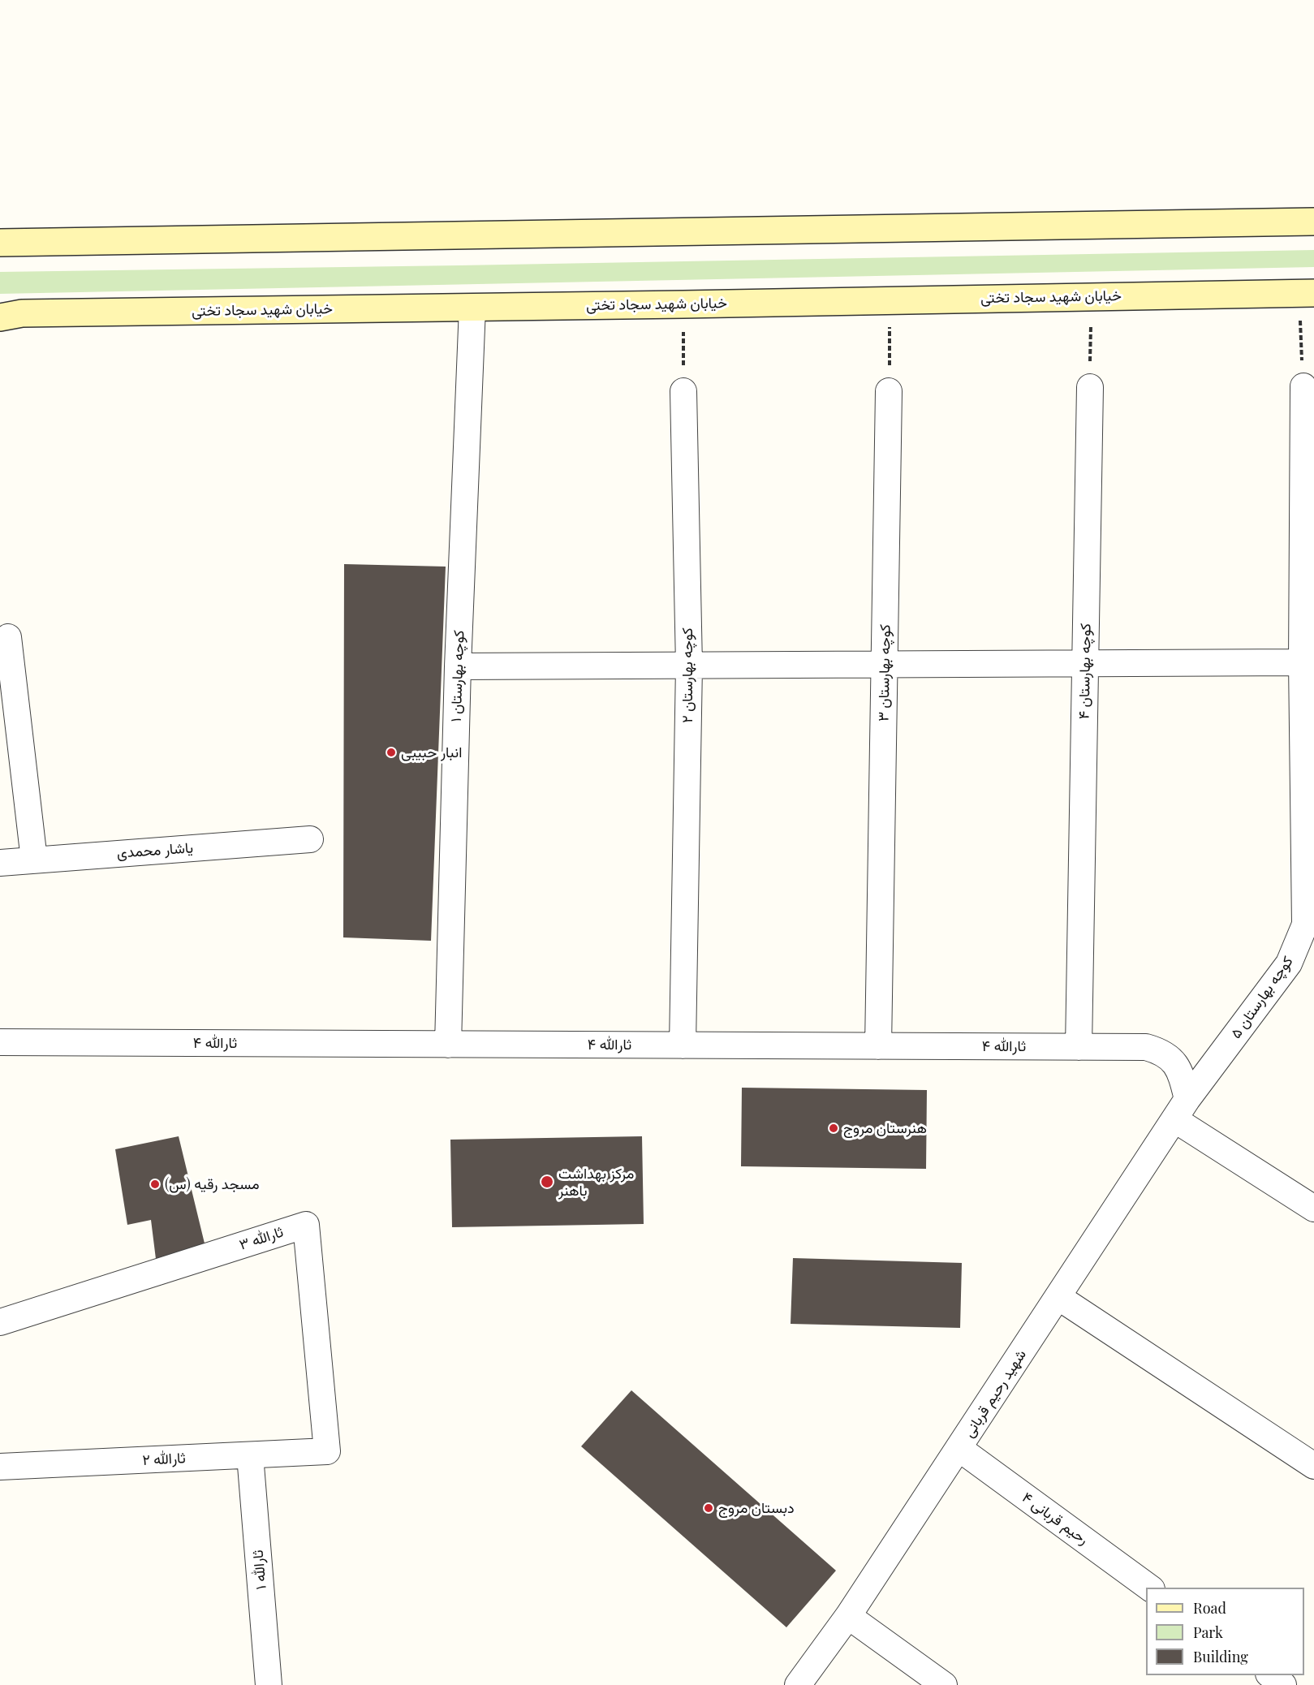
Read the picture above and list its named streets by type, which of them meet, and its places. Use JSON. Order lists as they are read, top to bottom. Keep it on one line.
{"streets":{"main road":["خیابان شهید سجاد تختی"],"street":["کوچه بهارستان ۴","کوچه بهارستان ۳","کوچه بهارستان ۲","کوچه بهارستان ۱","یاشار محمدی","کوچه بهارستان ۵","ثارالله ۴","ثارالله ۳","شهید رحیم قربانی","ثارالله ۲","رحیم قربانی ۴","ثارالله ۱"]},"crossings":[["خیابان شهید سجاد تختی","کوچه بهارستان ۱"],["کوچه بهارستان ۴","ثارالله ۴"],["کوچه بهارستان ۳","ثارالله ۴"],["کوچه بهارستان ۲","ثارالله ۴"],["کوچه بهارستان ۱","ثارالله ۴"],["کوچه بهارستان ۵","ثارالله ۴"],["کوچه بهارستان ۵","شهید رحیم قربانی"],["ثارالله ۴","شهید رحیم قربانی"],["ثارالله ۳","ثارالله ۲"],["شهید رحیم قربانی","رحیم قربانی ۴"],["ثارالله ۲","ثارالله ۱"]],"places":["انبار حبیبی","هنرستان مروج","مرکز بهداشت باهنر","مسجد رقیه (س)","دبستان مروج"],"legend":["Road","Park","Building"]}
